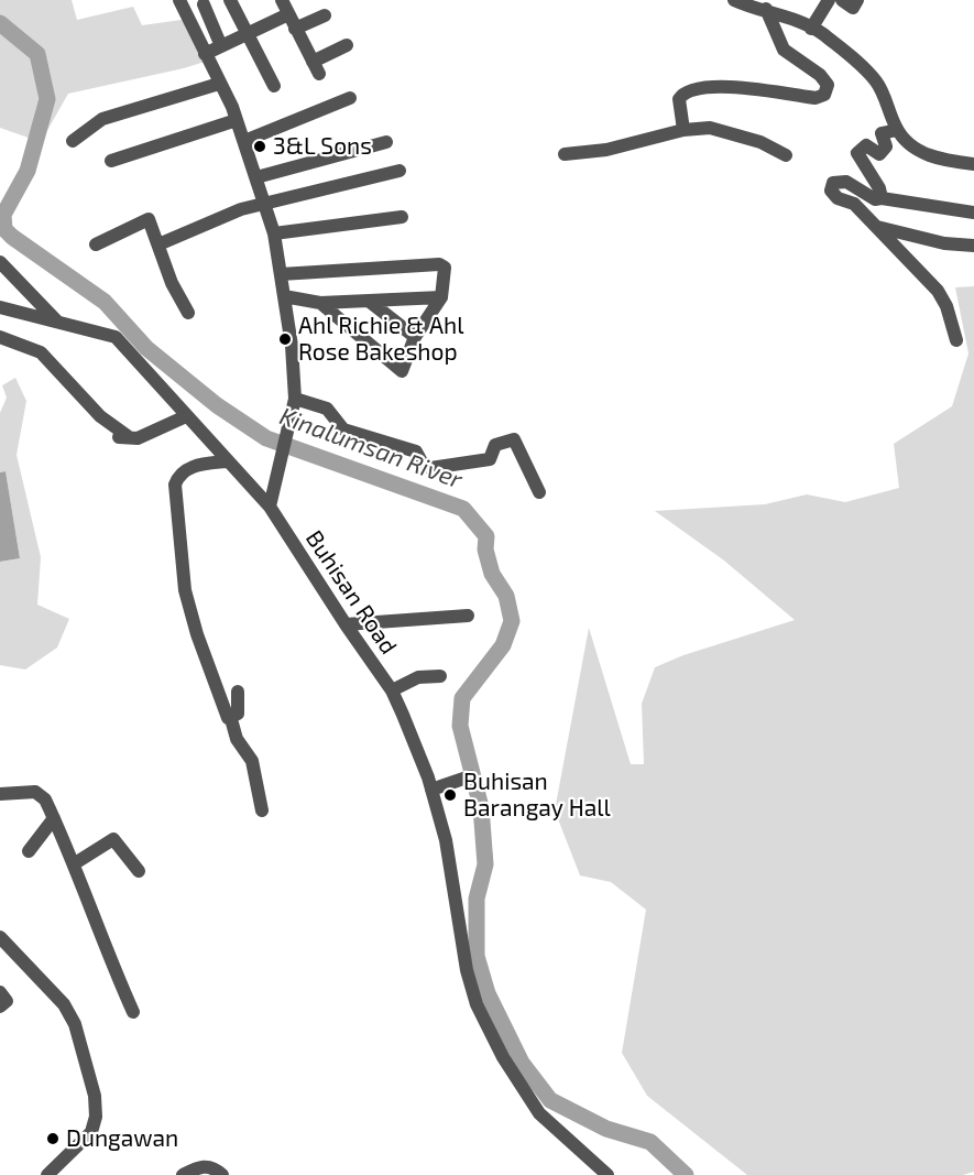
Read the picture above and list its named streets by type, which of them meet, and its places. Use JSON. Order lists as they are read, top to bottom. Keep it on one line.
{"streets":{"street":["Buhisan Road"]},"water":["Kinalumsan River"],"places":["3&L Sons","Ahl Richie & Ahl Rose Bakeshop","Buhisan Barangay Hall","Dungawan"]}
